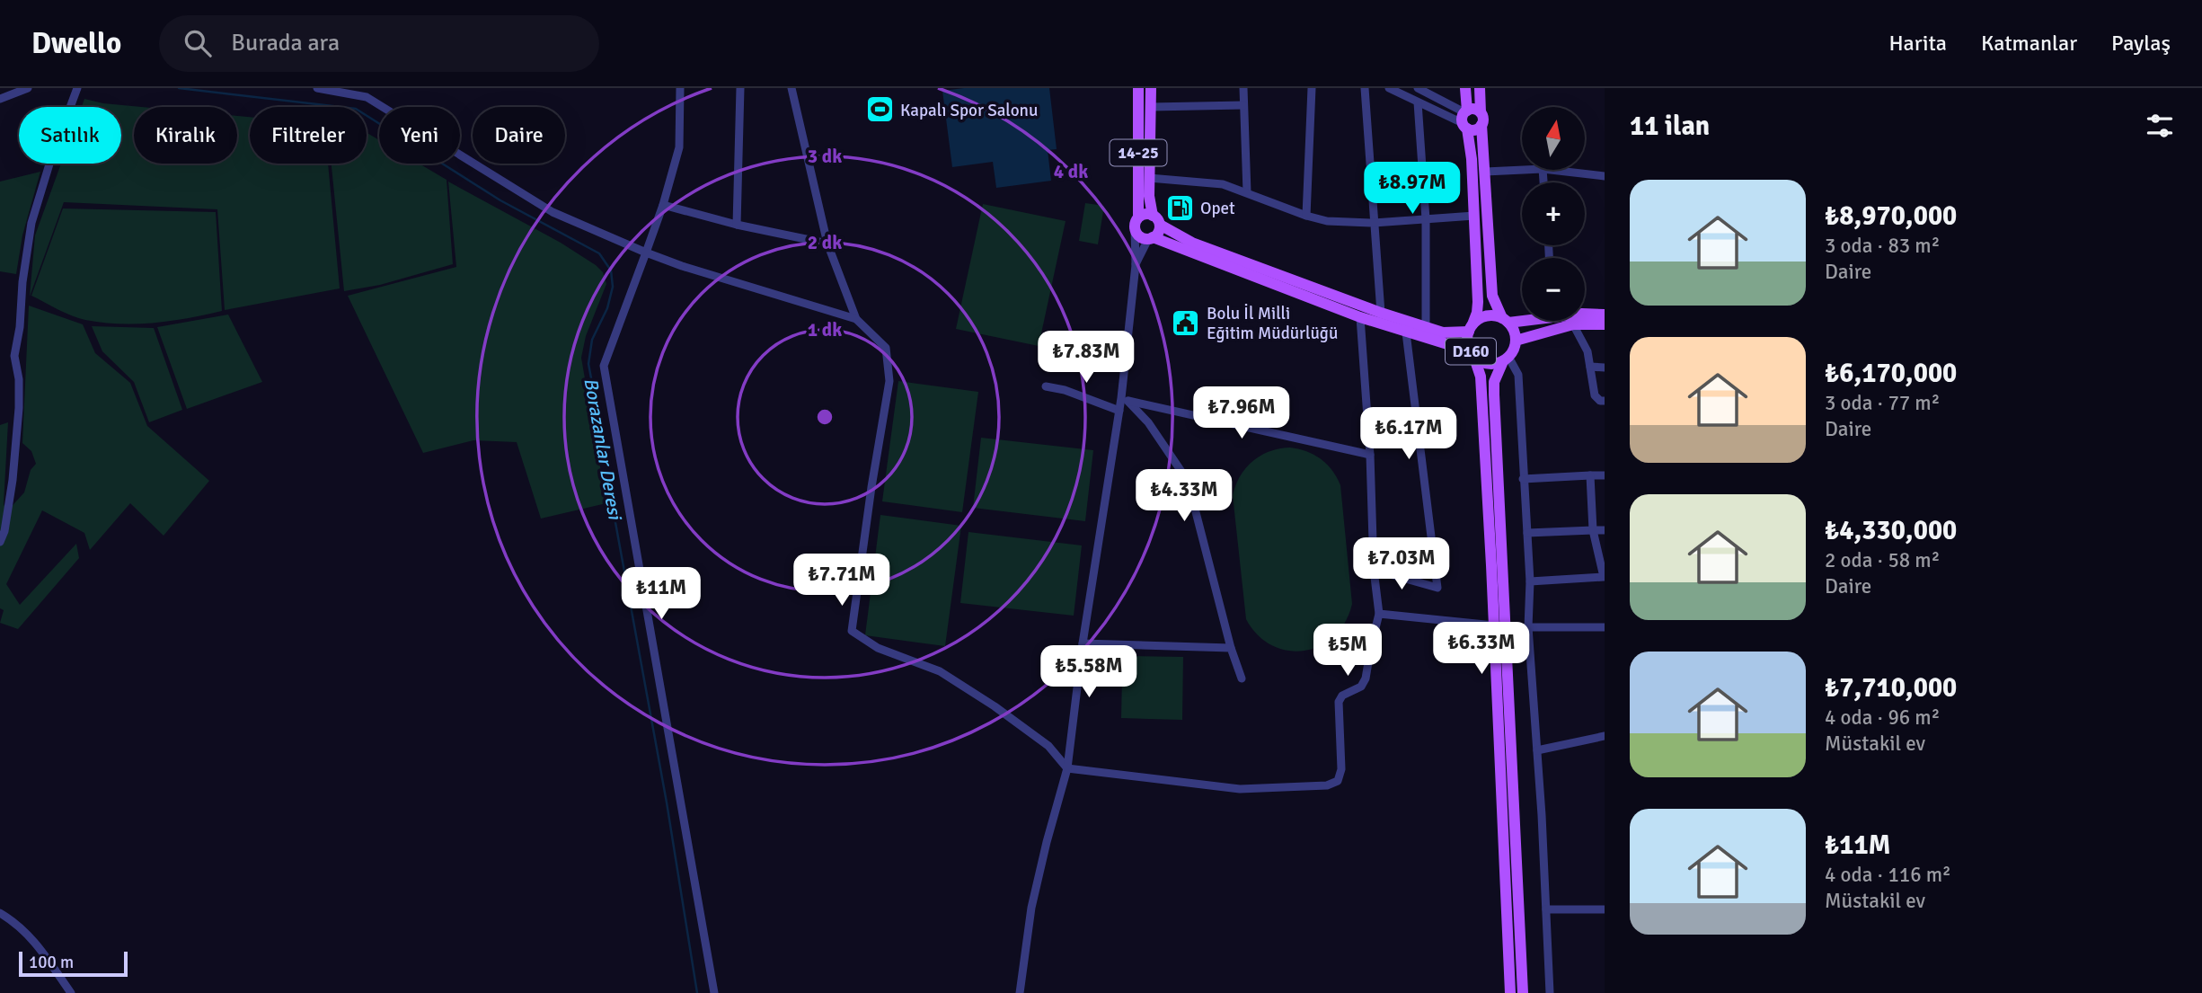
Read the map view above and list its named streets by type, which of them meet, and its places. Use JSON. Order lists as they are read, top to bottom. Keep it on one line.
{"streets":{"main road":["14-25","D160"]},"water":["Borazanlar Deresi"],"places":{"sports":["Kapalı Spor Salonu"],"fuel station":["Opet"],"public building":["Bolu İl Milli Eğitim Müdürlüğü"]},"scale_bar":"100 m","north":"top","page":{"header":"Dwello","search":"Burada ara","nav":["Harita","Katmanlar","Paylaş"],"heading":"11 ilan","map_buttons":["+","−"],"chip":["Satılık","Kiralık","Filtreler","Yeni","Daire"],"price":["₺8.97M","₺7.83M","₺7.96M","₺6.17M","₺4.33M","₺7.03M","₺7.71M","₺11M","₺6.33M","₺5M","₺5.58M"],"list":[{"name":"₺8,970,000","note":"3 oda · 83 m² · Daire"},{"name":"₺6,170,000","note":"3 oda · 77 m² · Daire"},{"name":"₺4,330,000","note":"2 oda · 58 m² · Daire"},{"name":"₺7,710,000","note":"4 oda · 96 m² · Müstakil ev"},{"name":"₺11M","note":"4 oda · 116 m² · Müstakil ev"}],"scale":"100 m"},"rings":["3 dk","4 dk","2 dk","1 dk"]}
